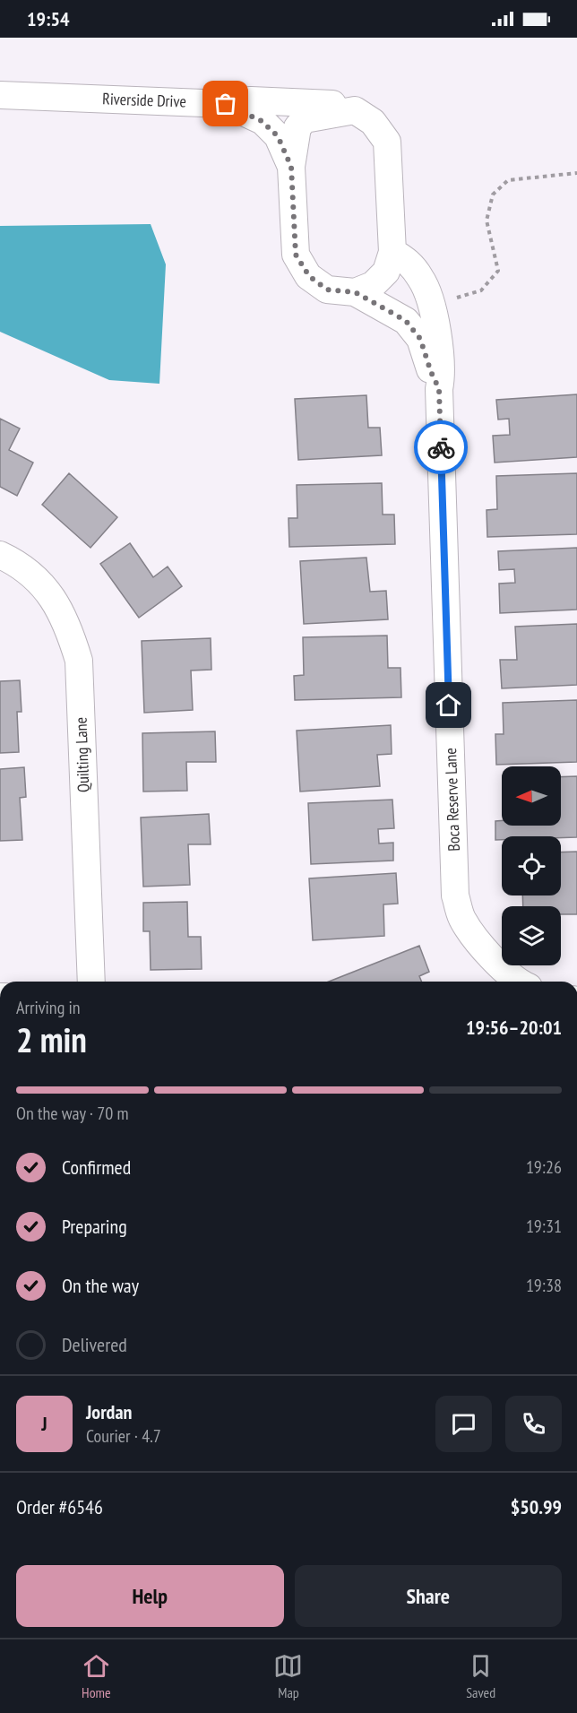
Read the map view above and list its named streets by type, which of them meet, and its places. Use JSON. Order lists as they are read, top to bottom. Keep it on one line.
{"streets":{"street":["Riverside Drive","Quilting Lane","Boca Reserve Lane"]},"crossings":[["Riverside Drive","Boca Reserve Lane"]],"north":"left","page":{"status":"19:54","heading":["2 min","Arriving in","19:56–20:01"],"panel":["Jordan","Courier · 4.7","Order #6546","$50.99"],"bar":"On the way · 70 m","list":[["Confirmed","19:26"],["Preparing","19:31"],["On the way","19:38"],"Delivered"],"round":"J","buttons":["Help","Share"],"tabs":["Home","Map","Saved"]}}
